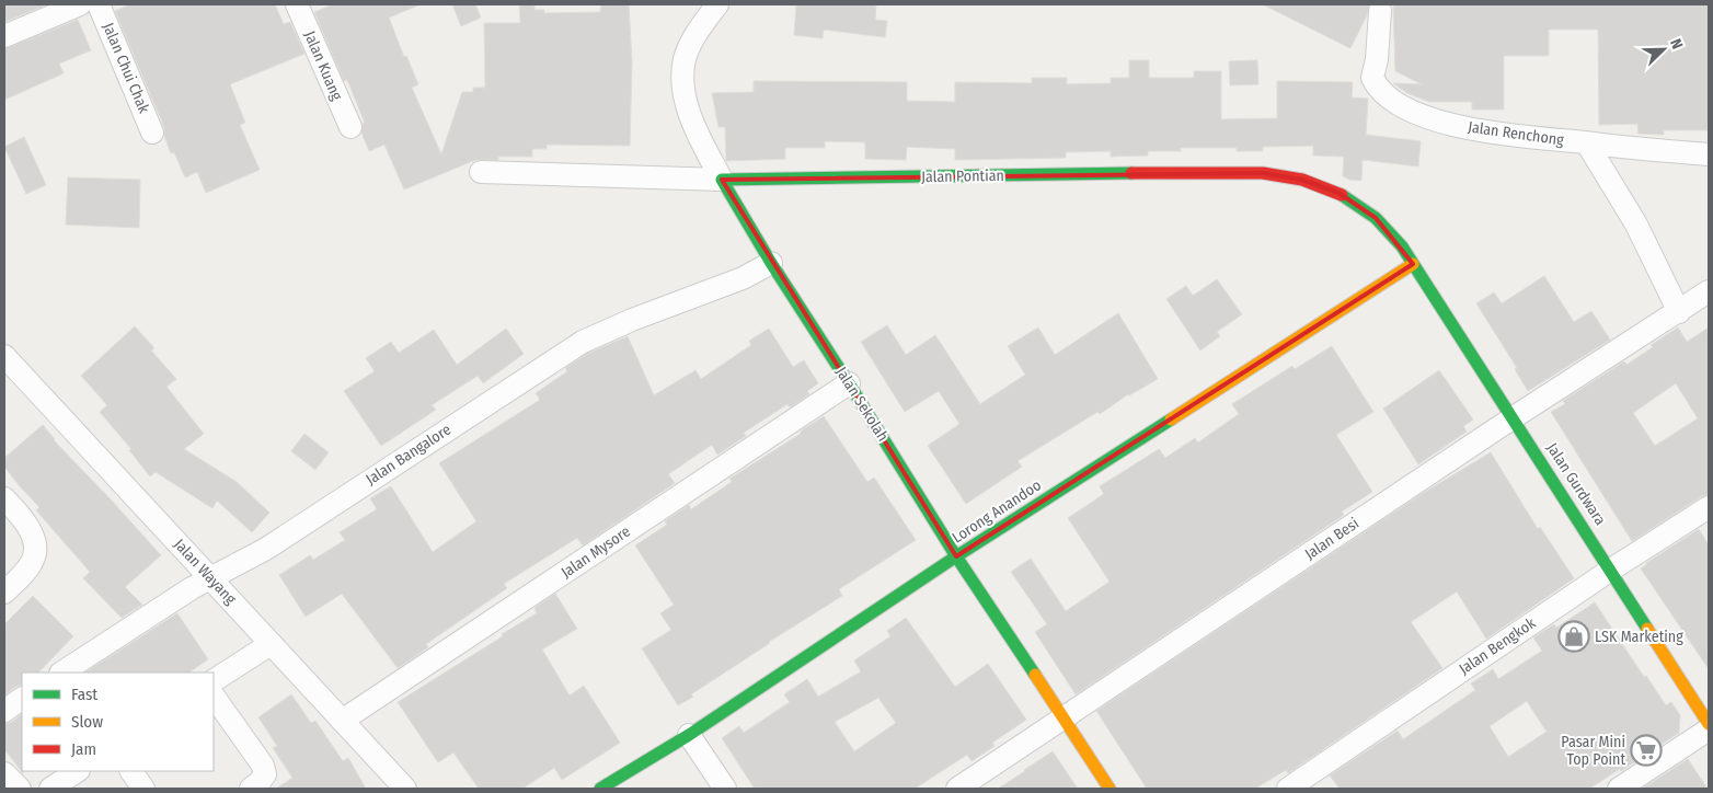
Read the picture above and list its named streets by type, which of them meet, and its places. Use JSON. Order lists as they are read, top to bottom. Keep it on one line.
{"streets":{"street":["Jalan Kuang","Jalan Chui Chak","Jalan Renchong","Jalan Pontian","Jalan Sekolah","Jalan Bangalore","Jalan Gurdwara","Lorong Anandoo","Jalan Besi","Jalan Mysore","Jalan Wayang","Jalan Bengkok"]},"crossings":[["Jalan Pontian","Jalan Sekolah"],["Jalan Pontian","Jalan Gurdwara"],["Jalan Pontian","Lorong Anandoo"],["Jalan Sekolah","Jalan Bangalore"],["Jalan Sekolah","Lorong Anandoo"],["Jalan Sekolah","Jalan Besi"],["Jalan Sekolah","Jalan Mysore"],["Jalan Bangalore","Jalan Wayang"],["Jalan Gurdwara","Lorong Anandoo"],["Jalan Gurdwara","Jalan Besi"],["Jalan Gurdwara","Jalan Bengkok"],["Jalan Mysore","Jalan Wayang"]],"places":{"shop":["LSK Marketing"],"supermarket":["Pasar Mini Top Point"]},"legend":["Fast","Slow","Jam"],"north":"top right"}
